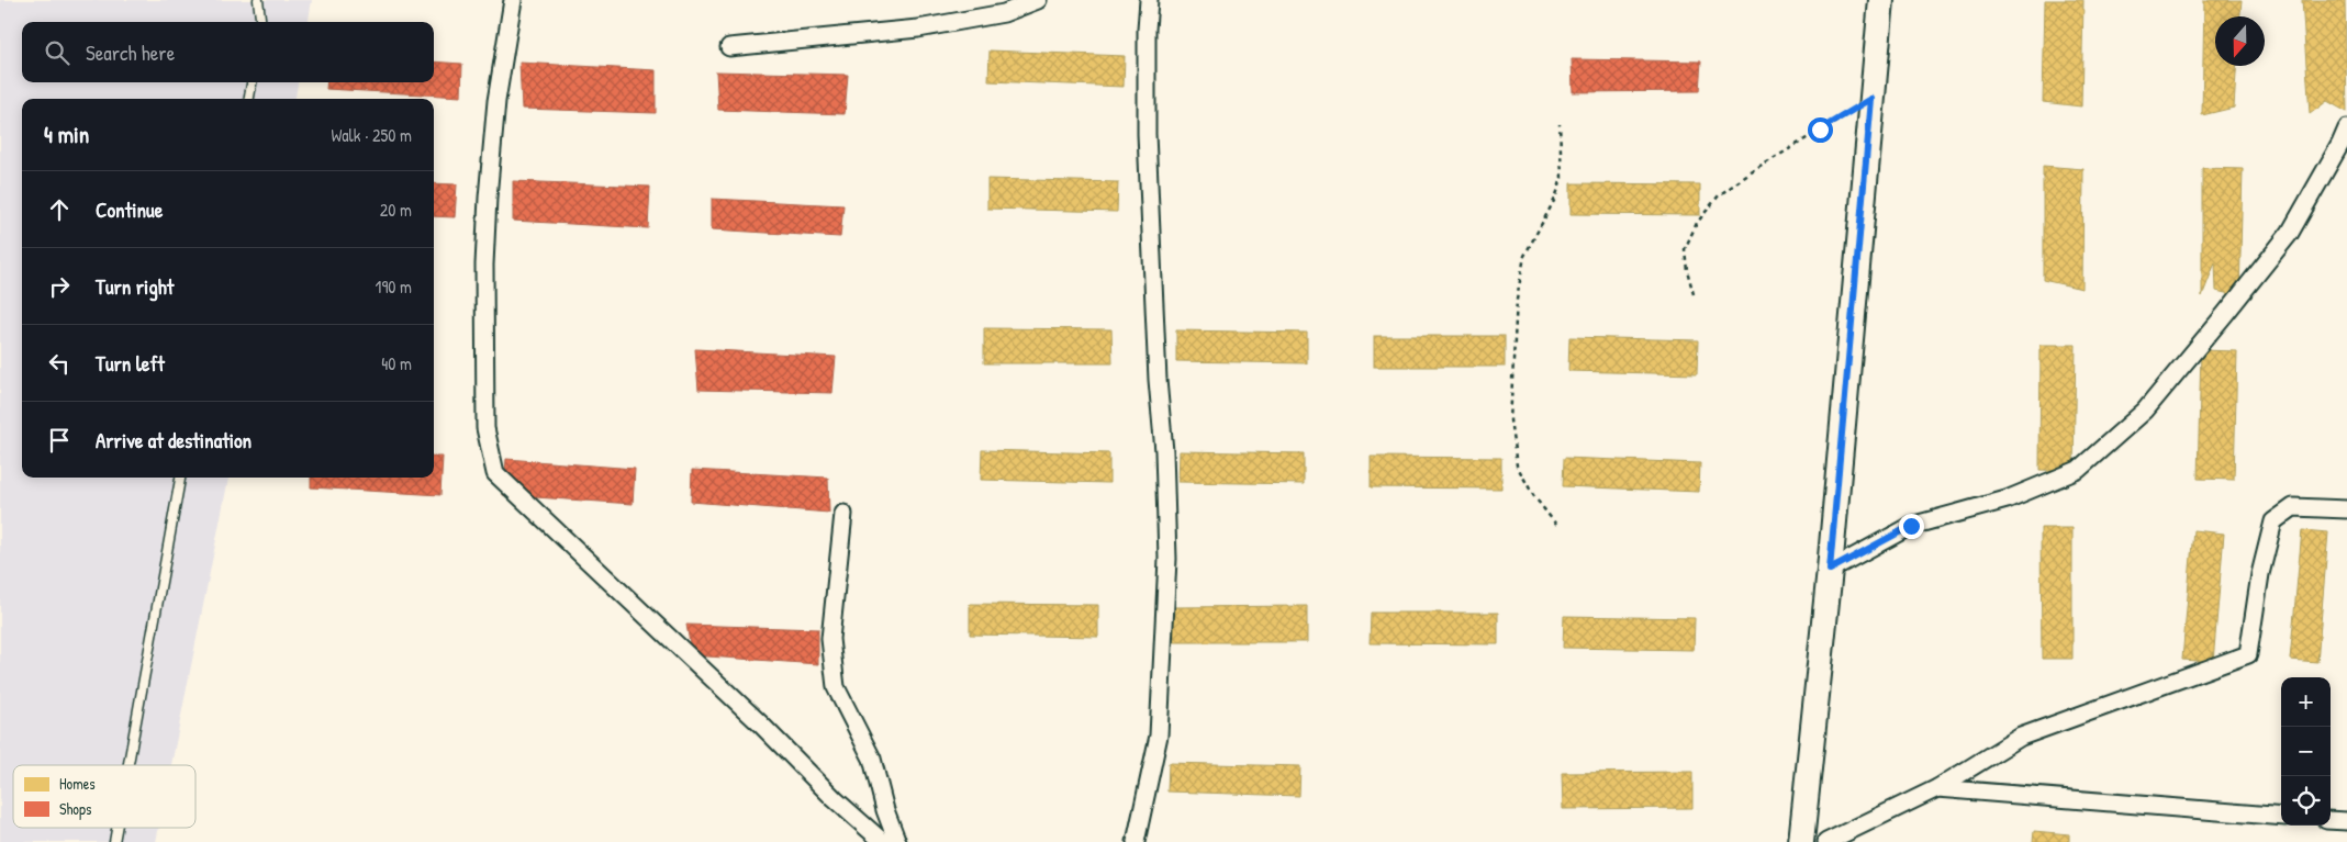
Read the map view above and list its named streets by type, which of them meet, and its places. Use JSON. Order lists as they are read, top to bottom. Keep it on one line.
{"legend":["Homes","Shops"],"north":"bottom","page":{"search":"Search here","heading":["4 min","Walk · 250 m"],"list":[["Continue","20 m"],["Turn right","190 m"],["Turn left","40 m"],"Arrive at destination"],"map_buttons":["+","−"]}}
